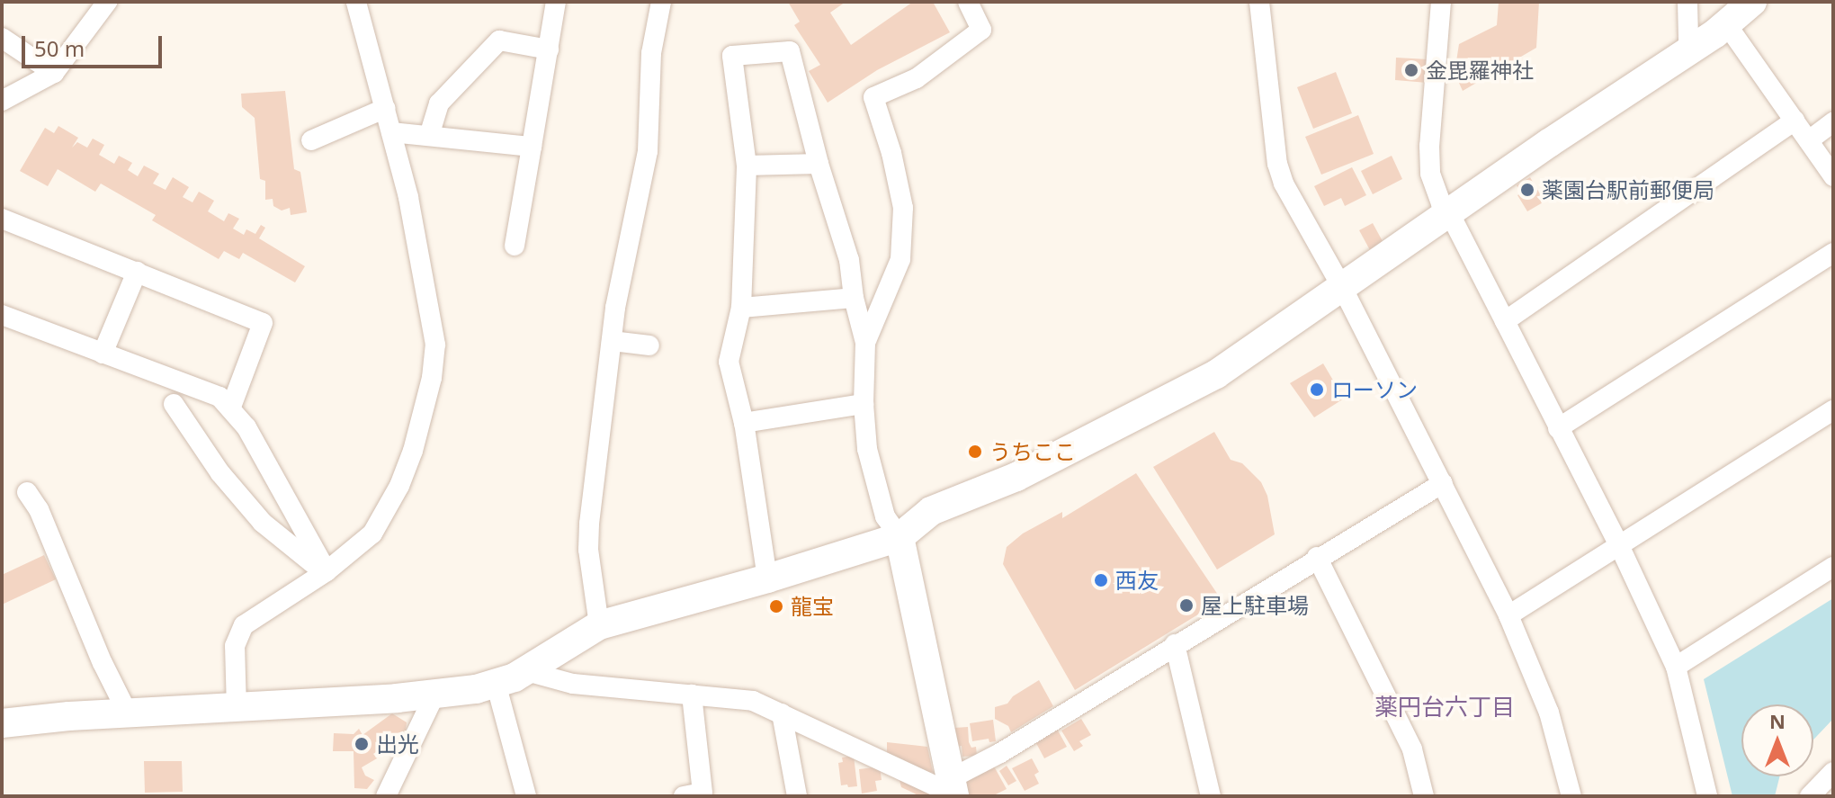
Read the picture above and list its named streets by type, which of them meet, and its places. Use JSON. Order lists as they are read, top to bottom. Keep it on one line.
{"districts":["薬円台六丁目"],"places":["金毘羅神社","薬園台駅前郵便局","ローソン","うちここ","西友","屋上駐車場","龍宝","出光"],"scale_bar":"50 m","north":"top"}
